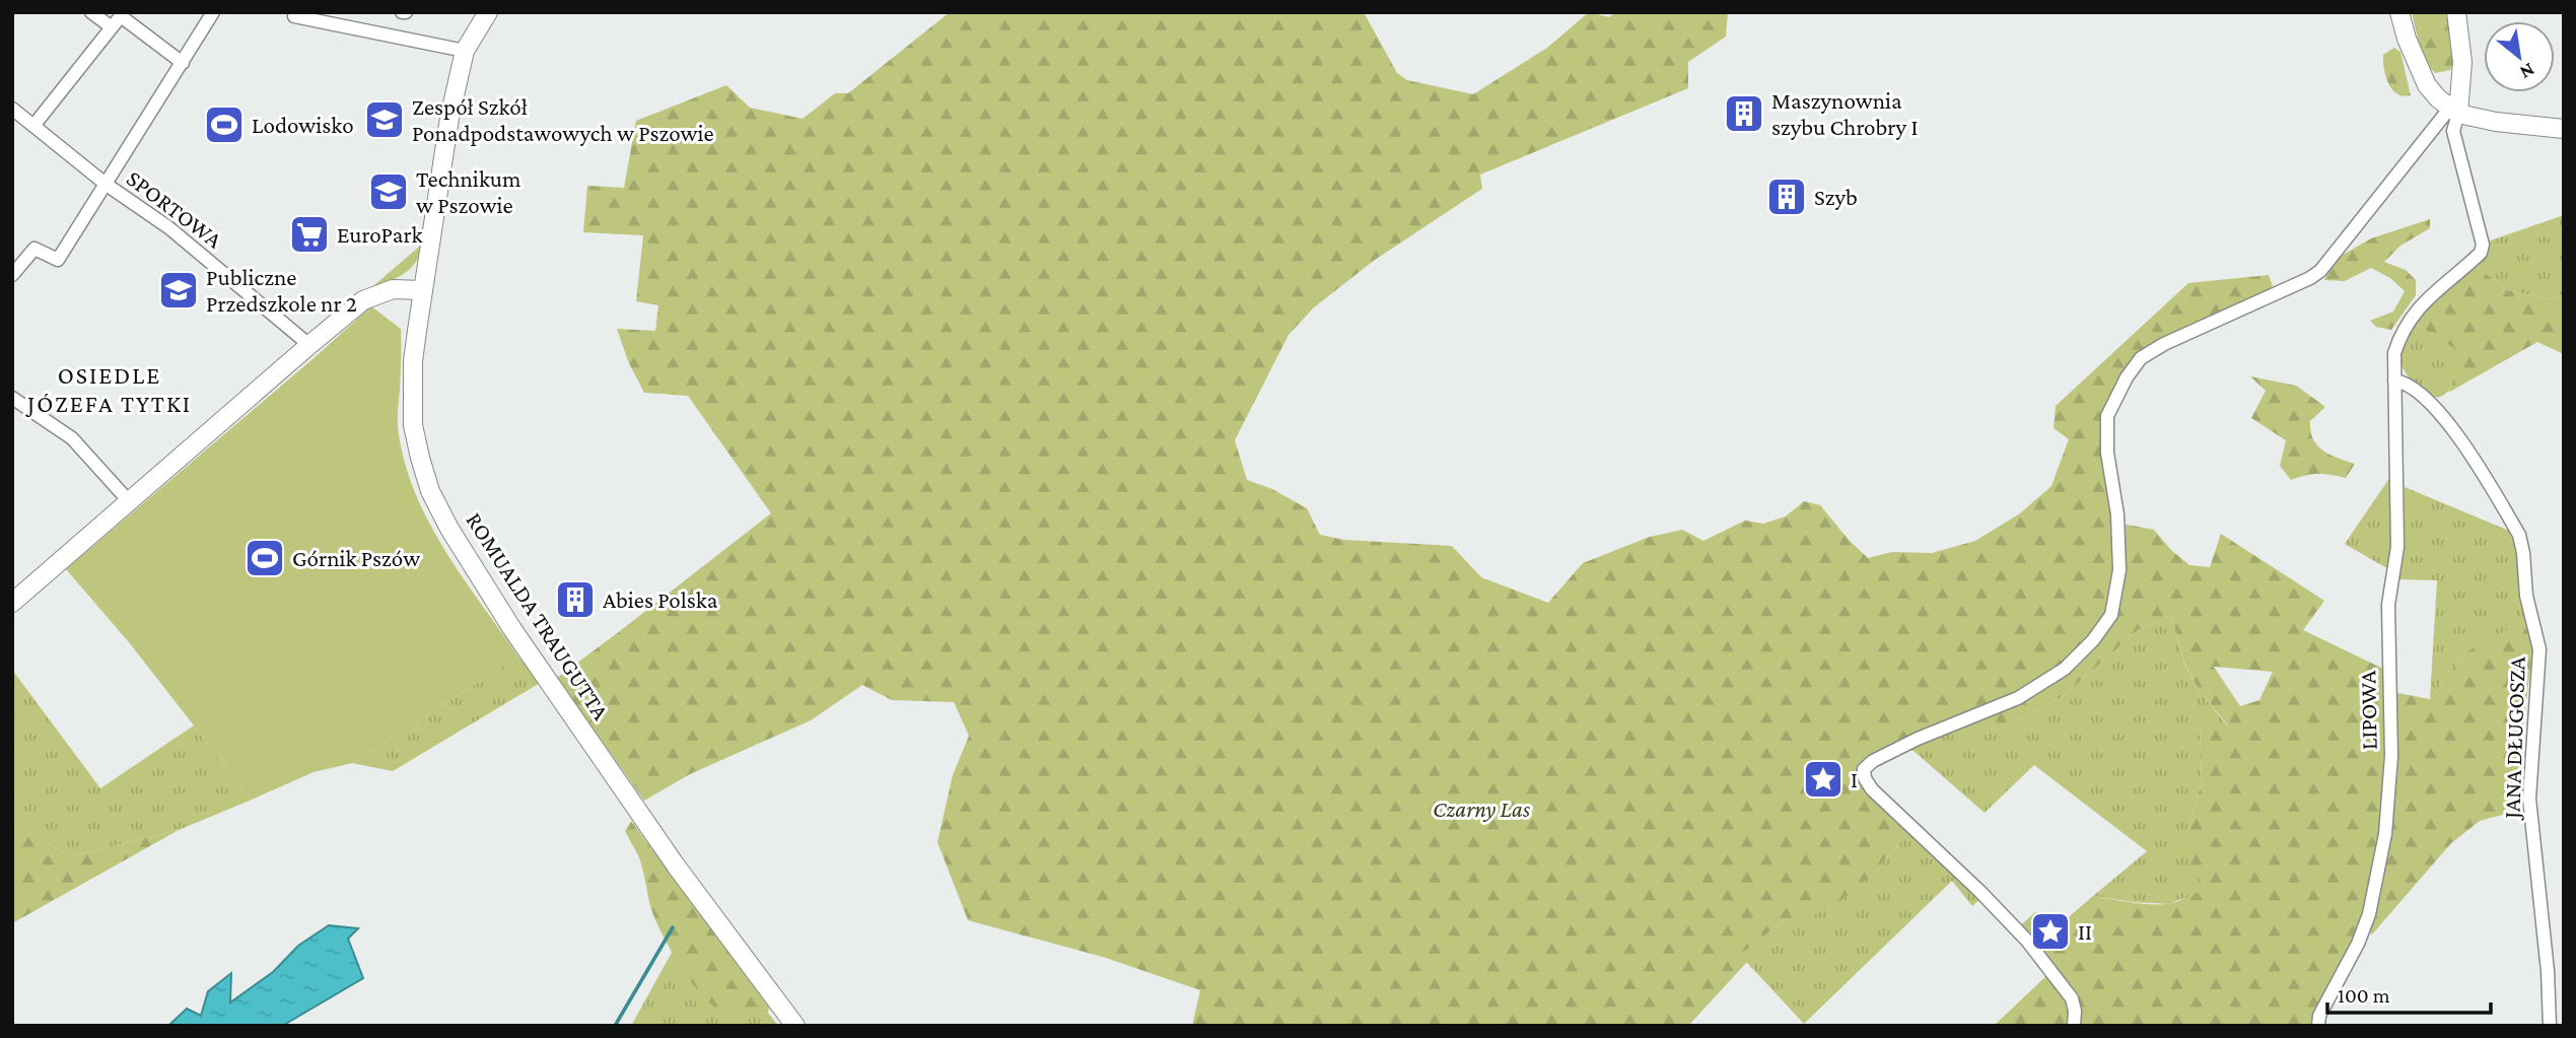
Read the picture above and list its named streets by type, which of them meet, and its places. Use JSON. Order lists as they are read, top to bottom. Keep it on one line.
{"streets":{"street":["SPORTOWA","ROMUALDA TRAUGUTTA","LIPOWA","JANA DŁUGOSZA"]},"crossings":[["LIPOWA","JANA DŁUGOSZA"]],"districts":["OSIEDLE JÓZEFA TYTKI"],"parks":["Czarny Las"],"places":{"building":["Maszynownia szybu Chrobry I","Szyb","Abies Polska"],"school or university":["Zespół Szkół Ponadpodstawowych w Pszowie","Technikum w Pszowie","Publiczne Przedszkole nr 2"],"sports":["Lodowisko","Górnik Pszów"],"supermarket":["EuroPark"],"place":["I","II"]},"scale_bar":"100 m","north":"bottom right"}
